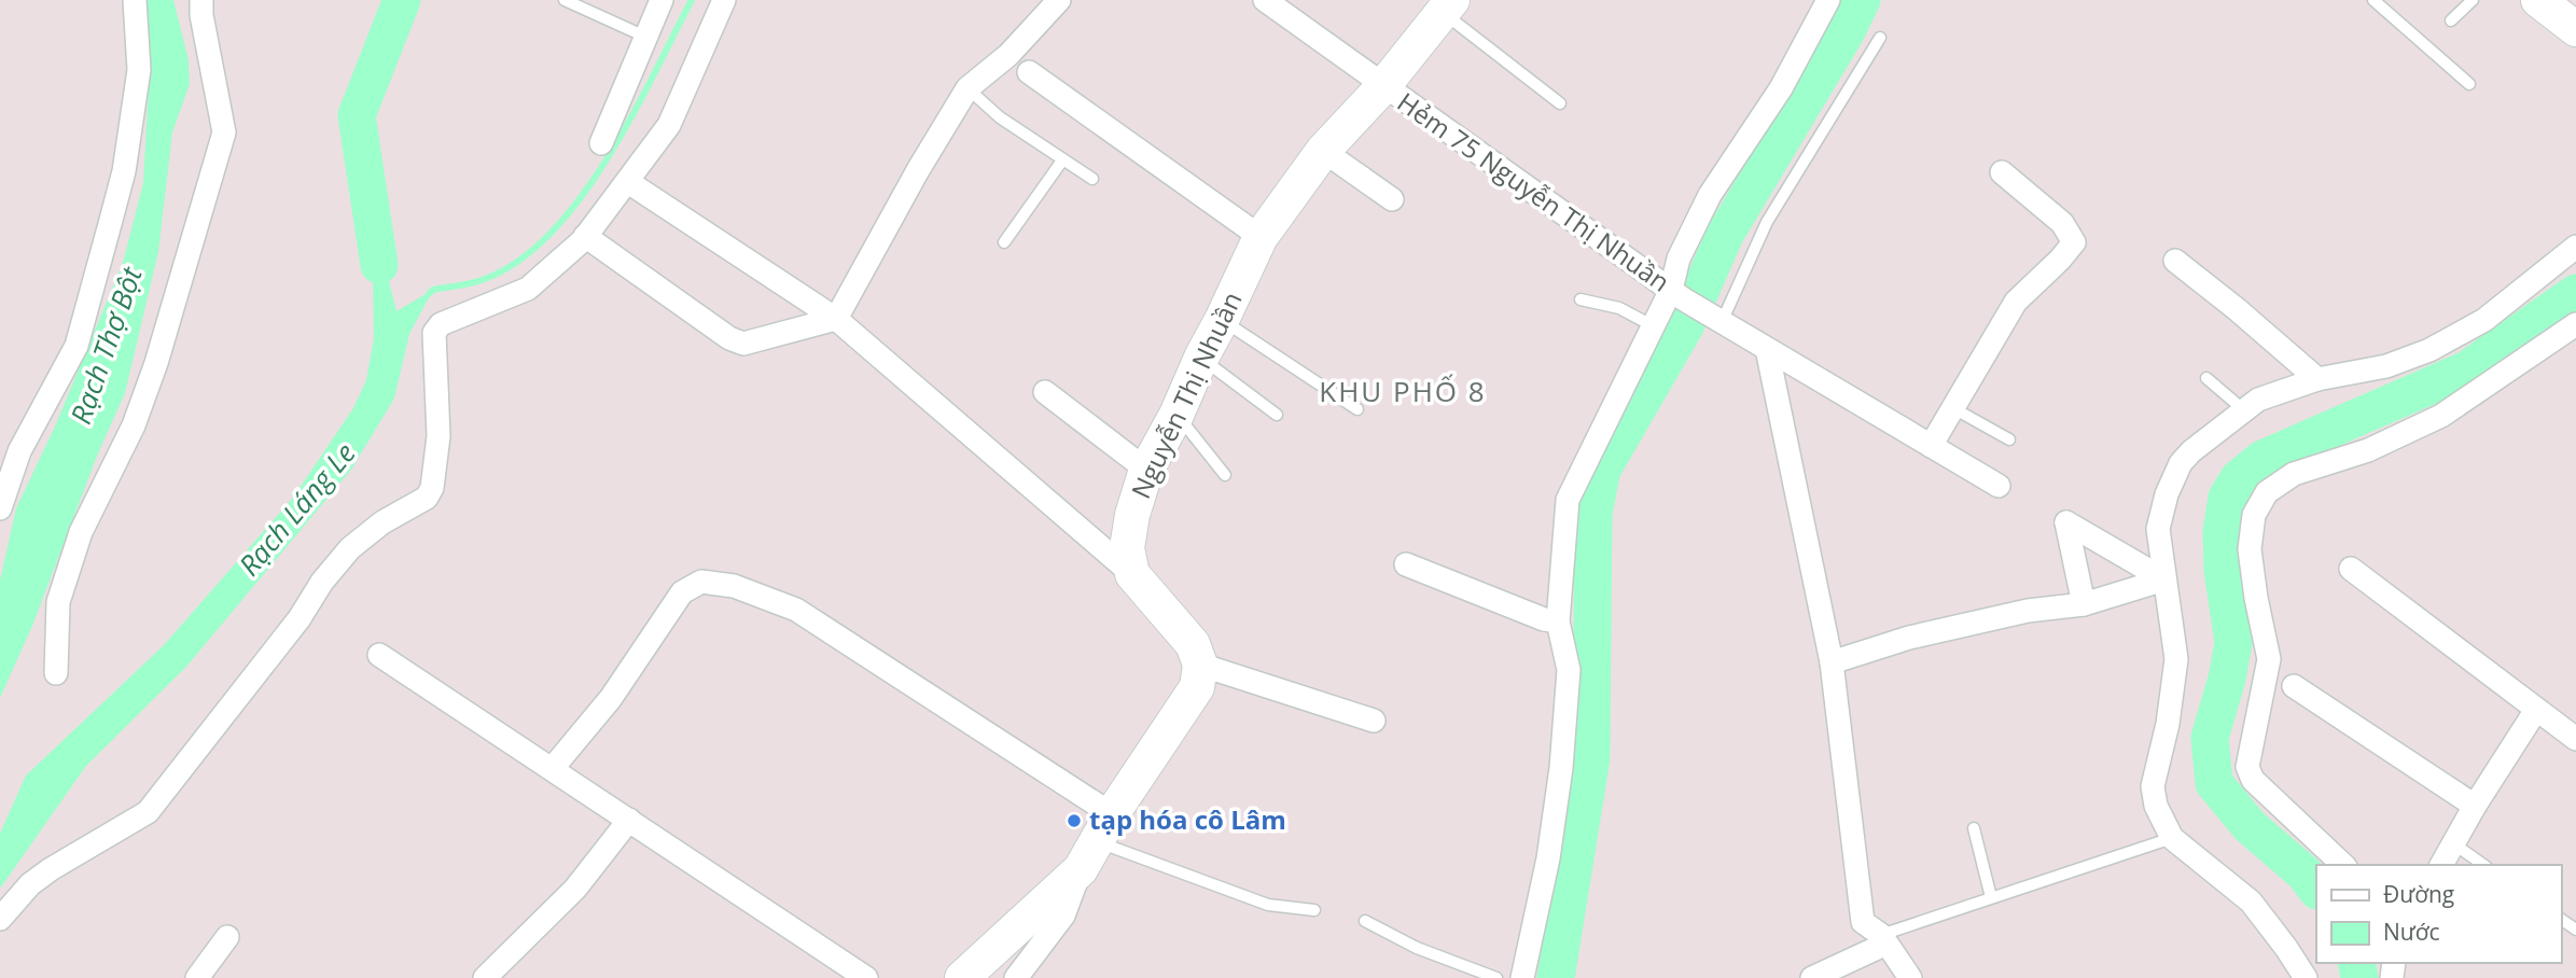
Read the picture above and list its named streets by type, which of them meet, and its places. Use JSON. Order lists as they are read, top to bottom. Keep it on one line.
{"streets":{"street":["Hẻm 75 Nguyễn Thị Nhuần","Nguyễn Thị Nhuần"]},"crossings":[["Hẻm 75 Nguyễn Thị Nhuần","Nguyễn Thị Nhuần"]],"districts":["KHU PHỐ 8"],"water":["Rạch Thợ Bột","Rạch Láng Le"],"places":["tạp hóa cô Lâm"],"legend":["Đường","Nước"]}
